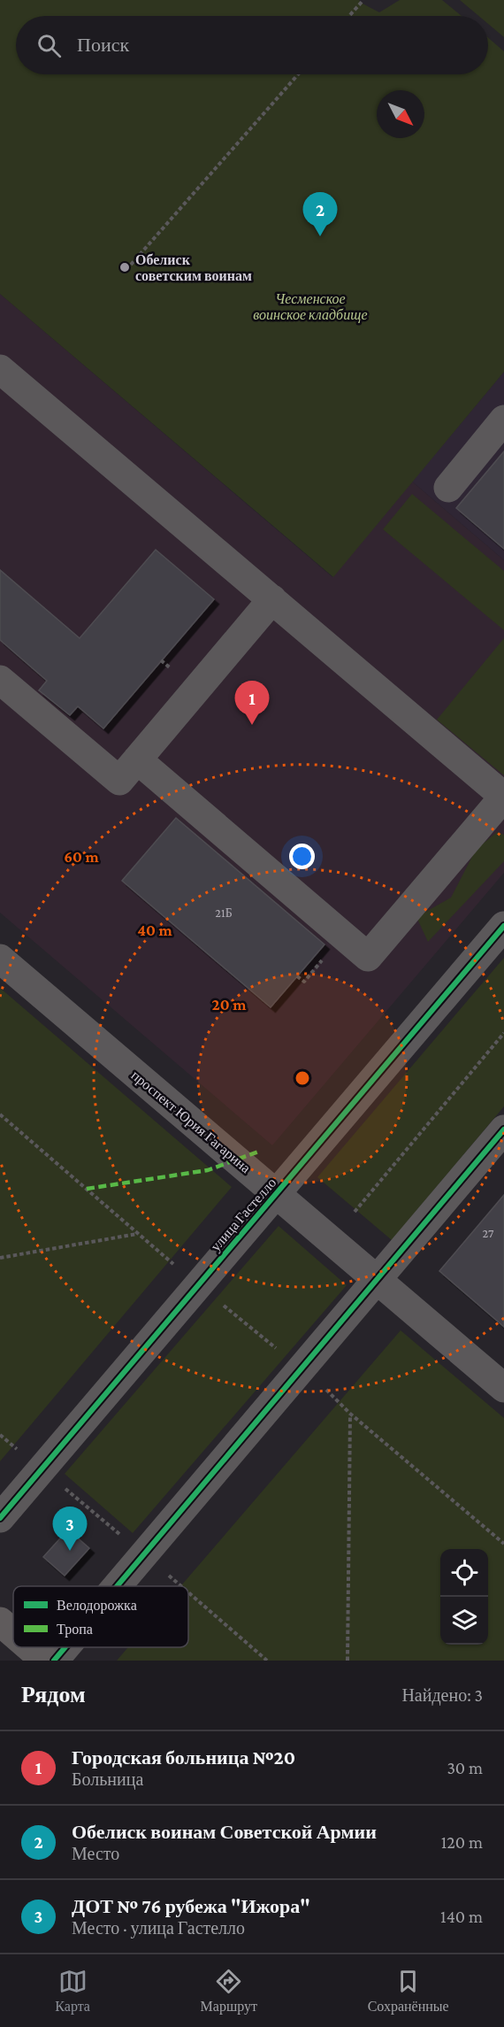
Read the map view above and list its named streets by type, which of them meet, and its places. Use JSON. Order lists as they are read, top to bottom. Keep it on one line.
{"streets":{"street":["проспект Юрия Гагарина","улица Гастелло"]},"crossings":[["проспект Юрия Гагарина","улица Гастелло"]],"parks":["Чесменское воинское кладбище"],"places":["Обелиск советским воинам"],"house_numbers":["21Б","27"],"legend":["Велодорожка","Тропа"],"north":"bottom right","page":{"search":"Поиск","pins":["2","1","3"],"heading":["Рядом","Найдено: 3"],"list":[{"mark":"1","name":"Городская больница №20","note":"Больница","value":"30 m"},{"mark":"2","name":"Обелиск воинам Советской Армии","note":"Место","value":"120 m"},{"mark":"3","name":"ДОТ № 76 рубежа \"Ижора\"","note":"Место · улица Гастелло","value":"140 m"}],"nav":["Карта","Маршрут","Сохранённые"]},"rings":["60 m","40 m","20 m"]}
